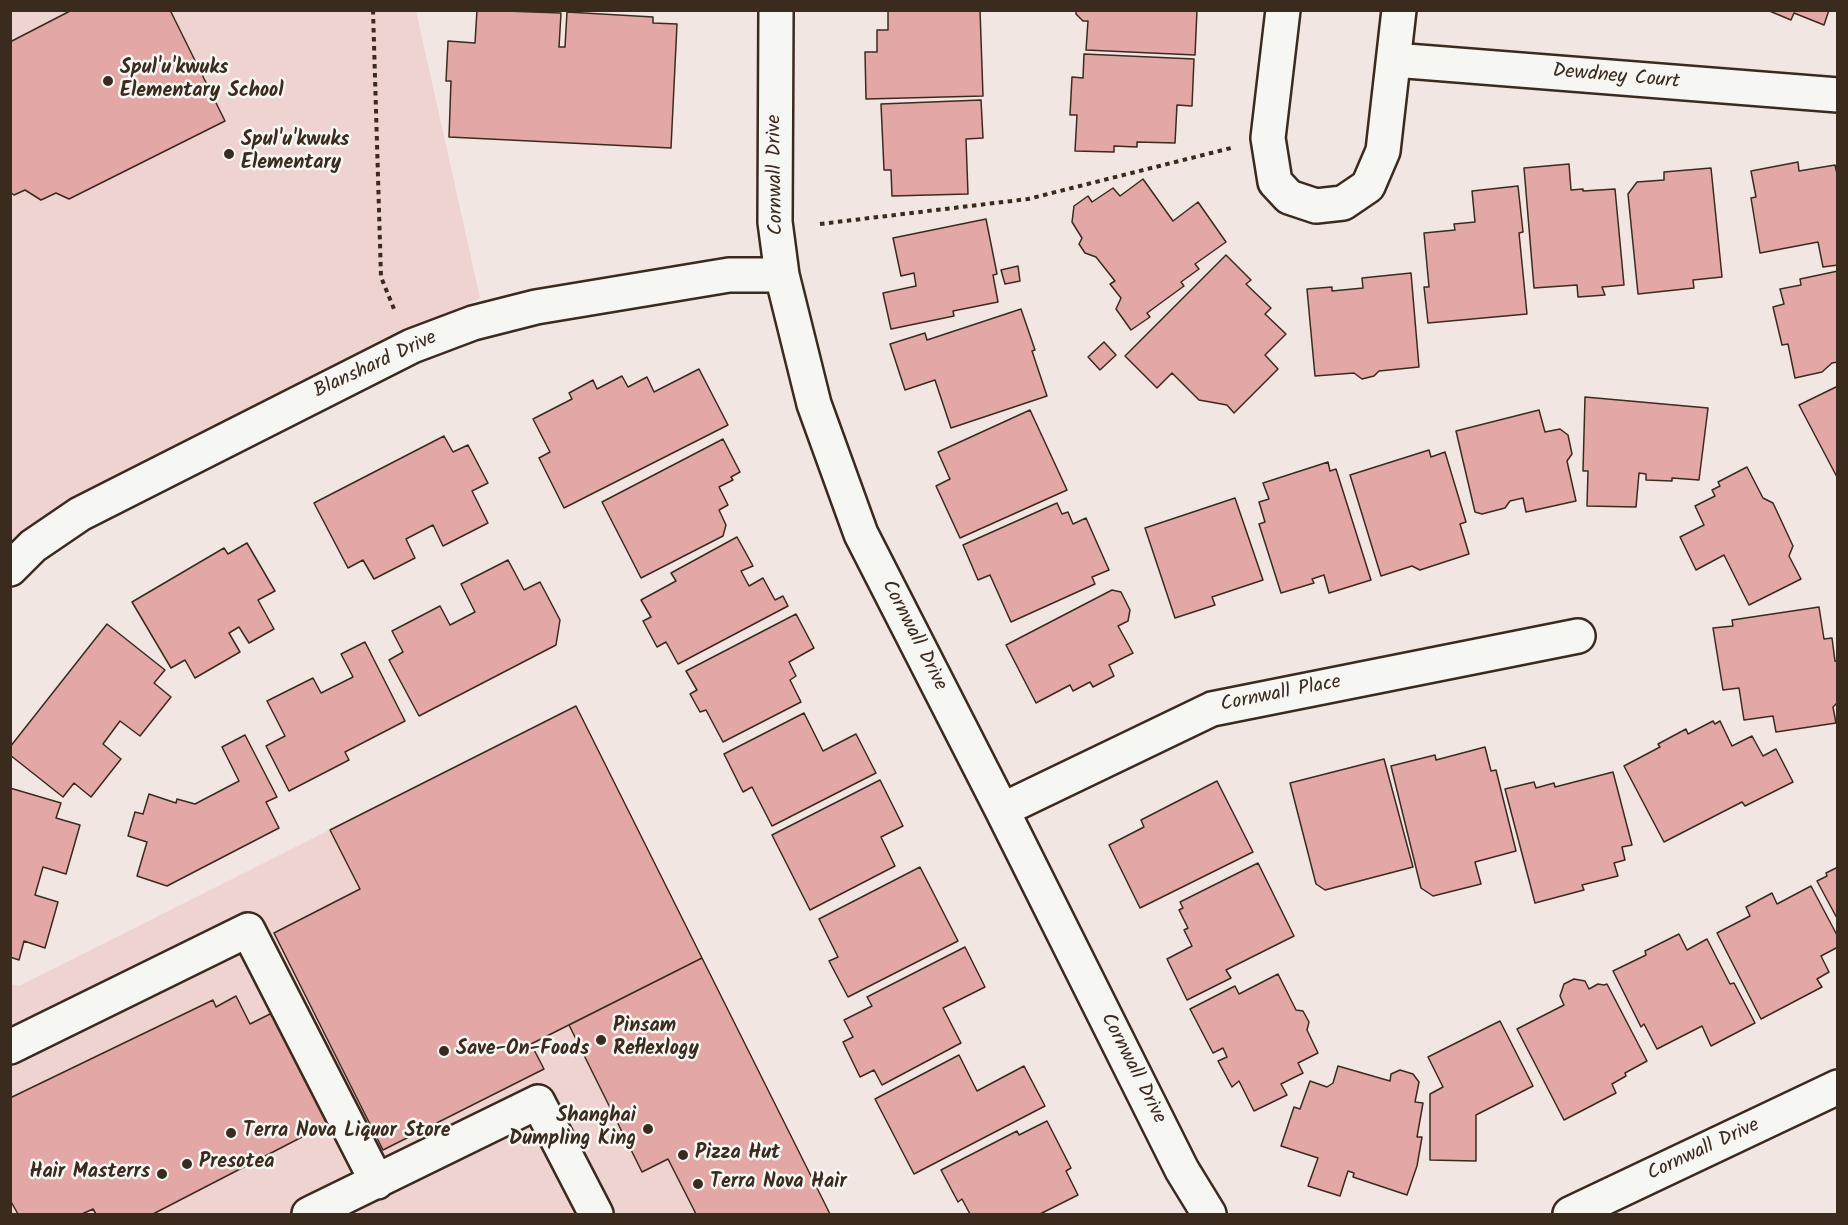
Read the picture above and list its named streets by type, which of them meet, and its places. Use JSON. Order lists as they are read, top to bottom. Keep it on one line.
{"streets":{"street":["Dewdney Court","Cornwall Drive","Blanshard Drive","Cornwall Place"]},"crossings":[["Cornwall Drive","Blanshard Drive"],["Cornwall Drive","Cornwall Place"]],"places":["Spul'u'kwuks Elementary School","Spul'u'kwuks Elementary","Pinsam Reflexlogy","Save-On-Foods","Shanghai Dumpling King","Terra Nova Liquor Store","Pizza Hut","Presotea","Hair Masterrs","Terra Nova Hair"]}
